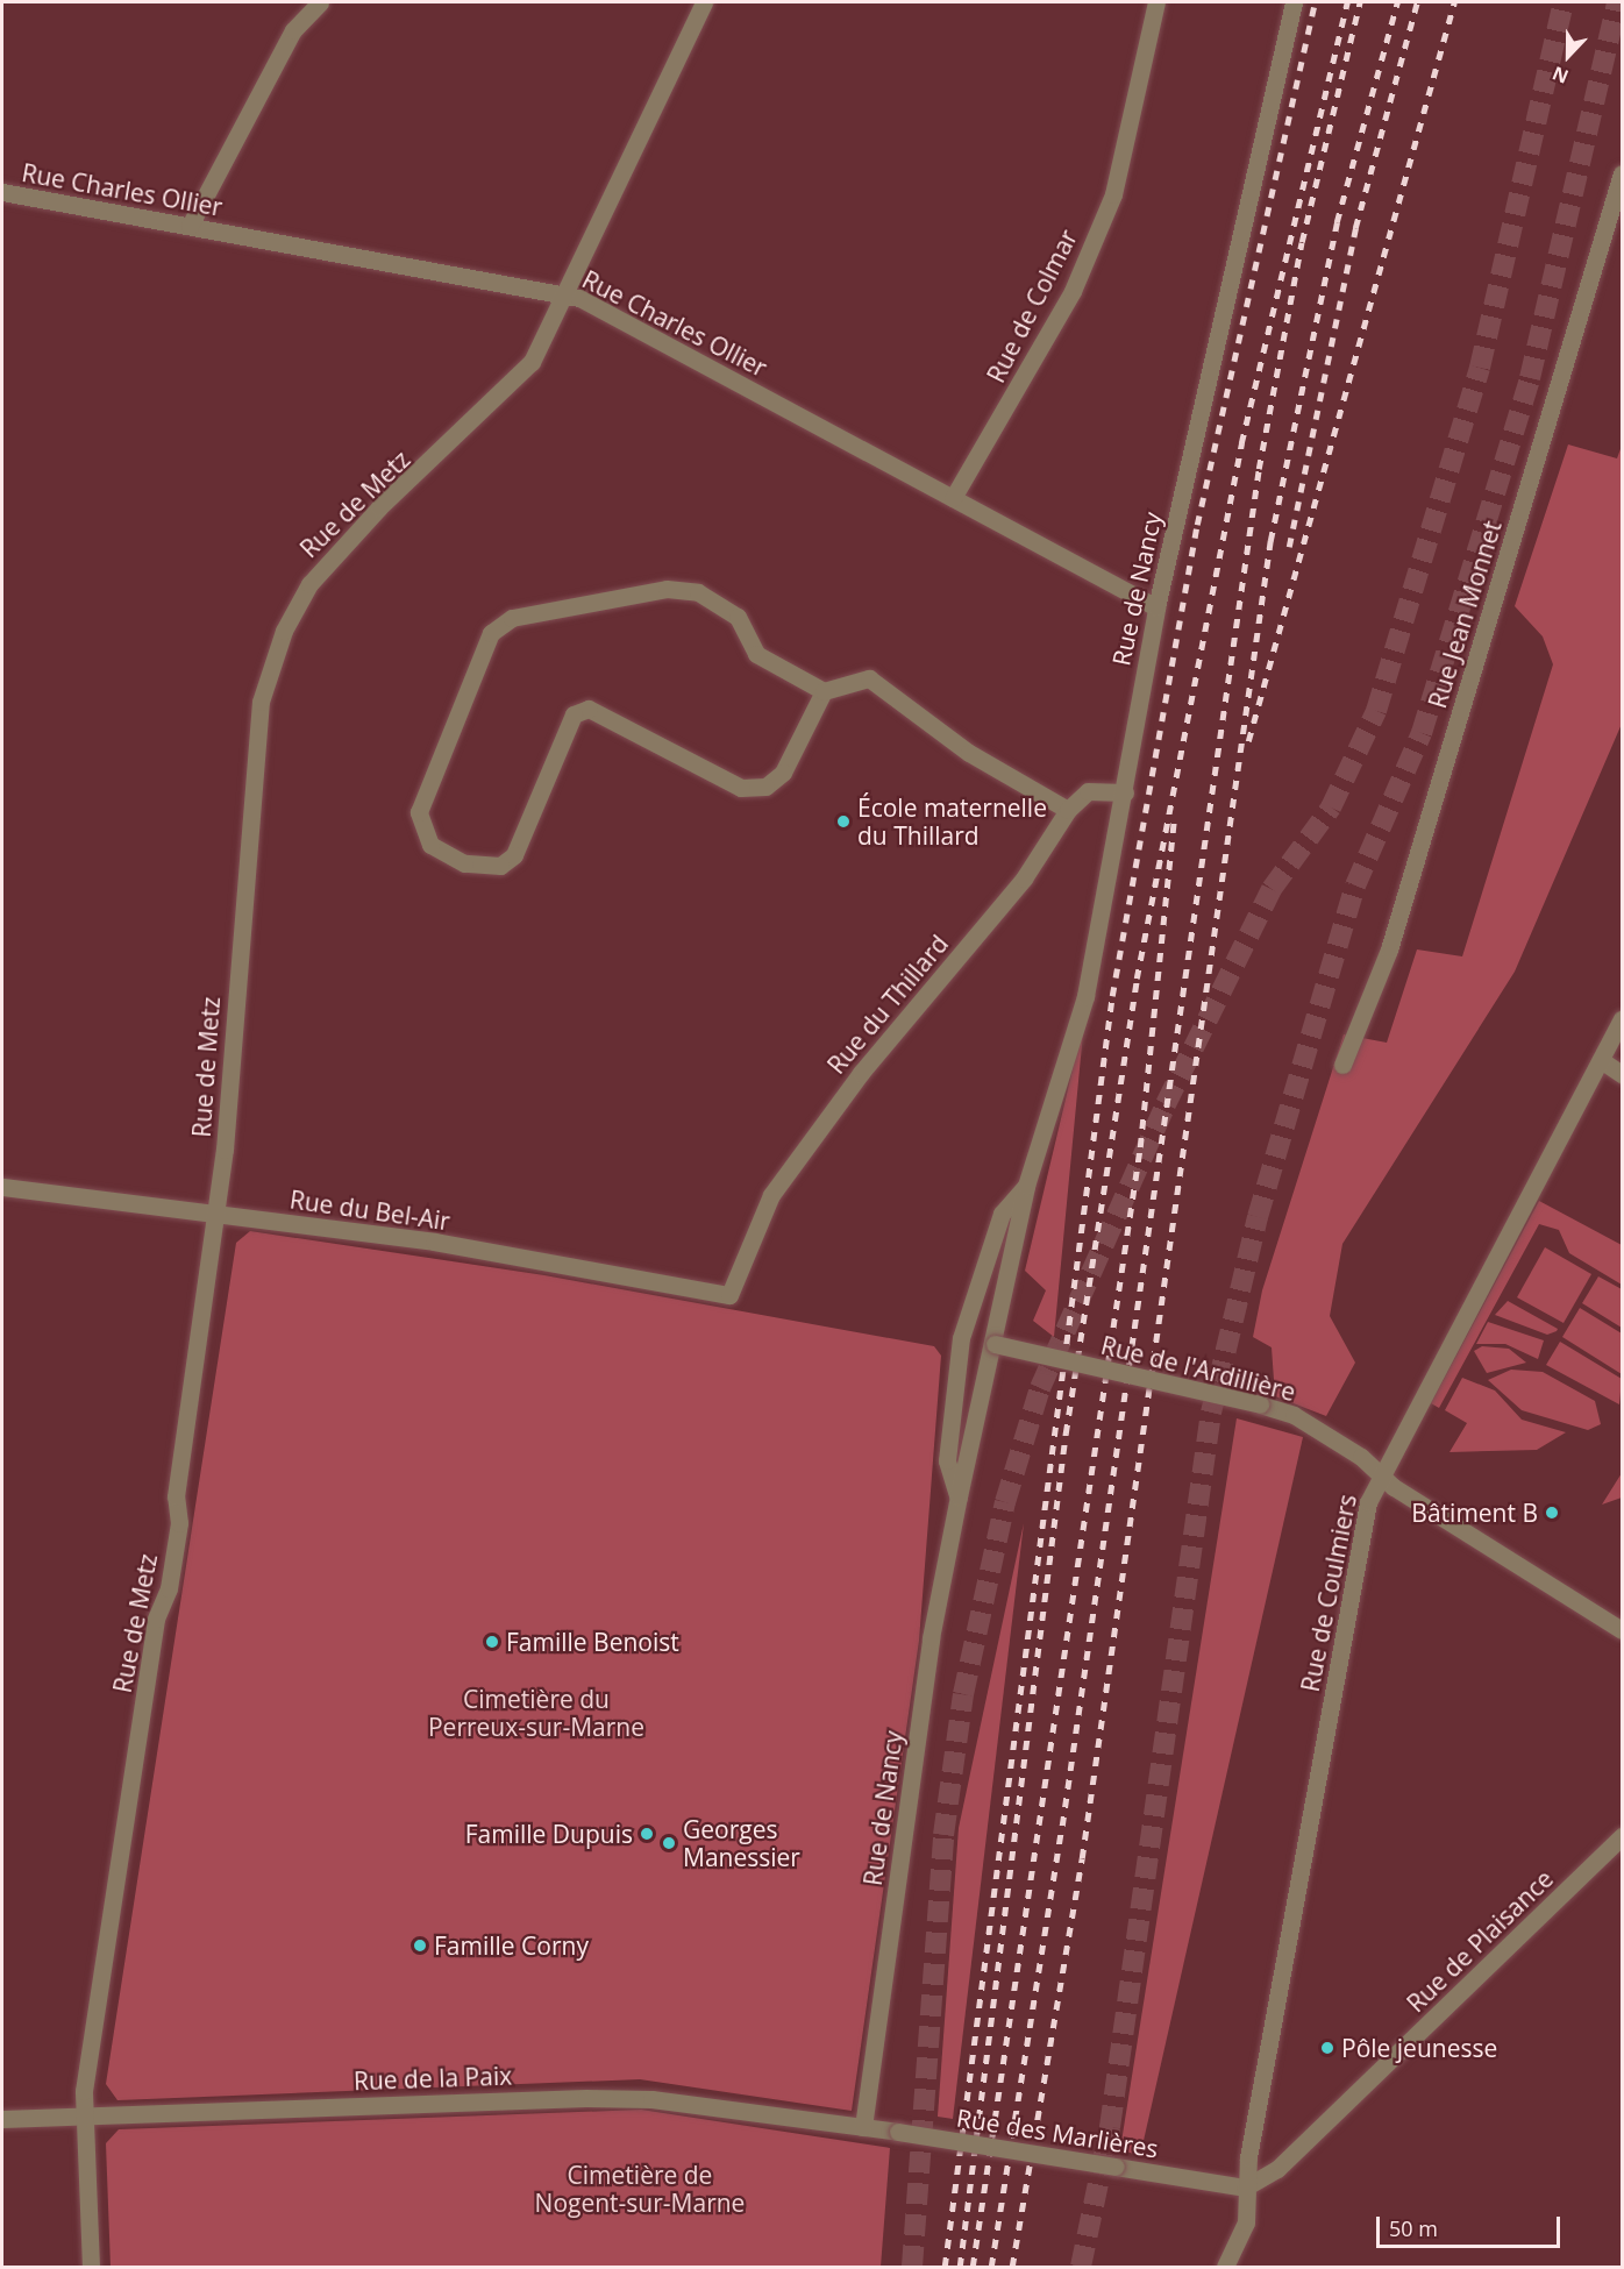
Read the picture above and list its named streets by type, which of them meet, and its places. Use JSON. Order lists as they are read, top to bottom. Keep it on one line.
{"streets":{"street":["Rue Charles Ollier","Rue de Colmar","Rue de Metz","Rue de Nancy","Rue Jean Monnet","Rue du Thillard","Rue du Bel-Air","Rue de l'Ardillière","Rue de Coulmiers","Rue de Plaisance","Rue de la Paix","Rue des Marlières"]},"crossings":[["Rue Charles Ollier","Rue de Colmar"],["Rue Charles Ollier","Rue de Metz"],["Rue Charles Ollier","Rue de Nancy"],["Rue de Metz","Rue du Bel-Air"],["Rue de Metz","Rue de la Paix"],["Rue de Nancy","Rue du Thillard"],["Rue de Nancy","Rue de l'Ardillière"],["Rue de Nancy","Rue de la Paix"],["Rue de Nancy","Rue des Marlières"],["Rue du Thillard","Rue du Bel-Air"],["Rue de l'Ardillière","Rue de Coulmiers"],["Rue de Coulmiers","Rue de Plaisance"],["Rue de Coulmiers","Rue des Marlières"],["Rue de Plaisance","Rue des Marlières"],["Rue de la Paix","Rue des Marlières"]],"parks":["Cimetière du Perreux-sur-Marne","Cimetière de Nogent-sur-Marne"],"places":["École maternelle du Thillard","Bâtiment B","Famille Benoist","Famille Dupuis","Georges Manessier","Famille Corny","Pôle jeunesse"],"scale_bar":"50 m","north":"bottom"}
